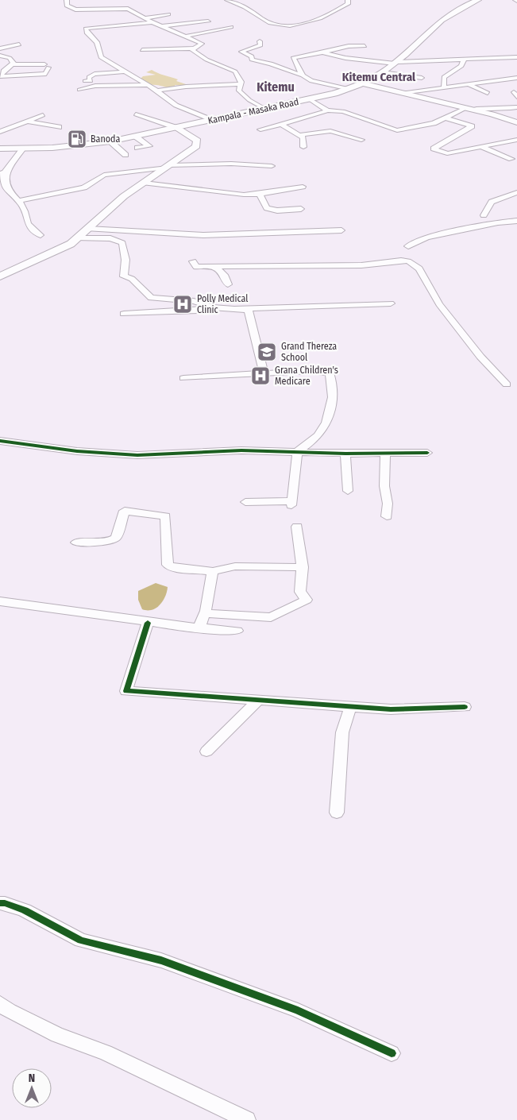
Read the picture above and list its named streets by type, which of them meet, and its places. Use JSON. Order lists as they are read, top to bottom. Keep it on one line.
{"streets":{"main road":["Kampala - Masaka Road"]},"districts":["Kitemu Central","Kitemu"],"places":{"fuel station":["Banoda"],"hospital":["Polly Medical Clinic","Grana Children's Medicare"],"school or university":["Grand Thereza School"]},"north":"top"}
